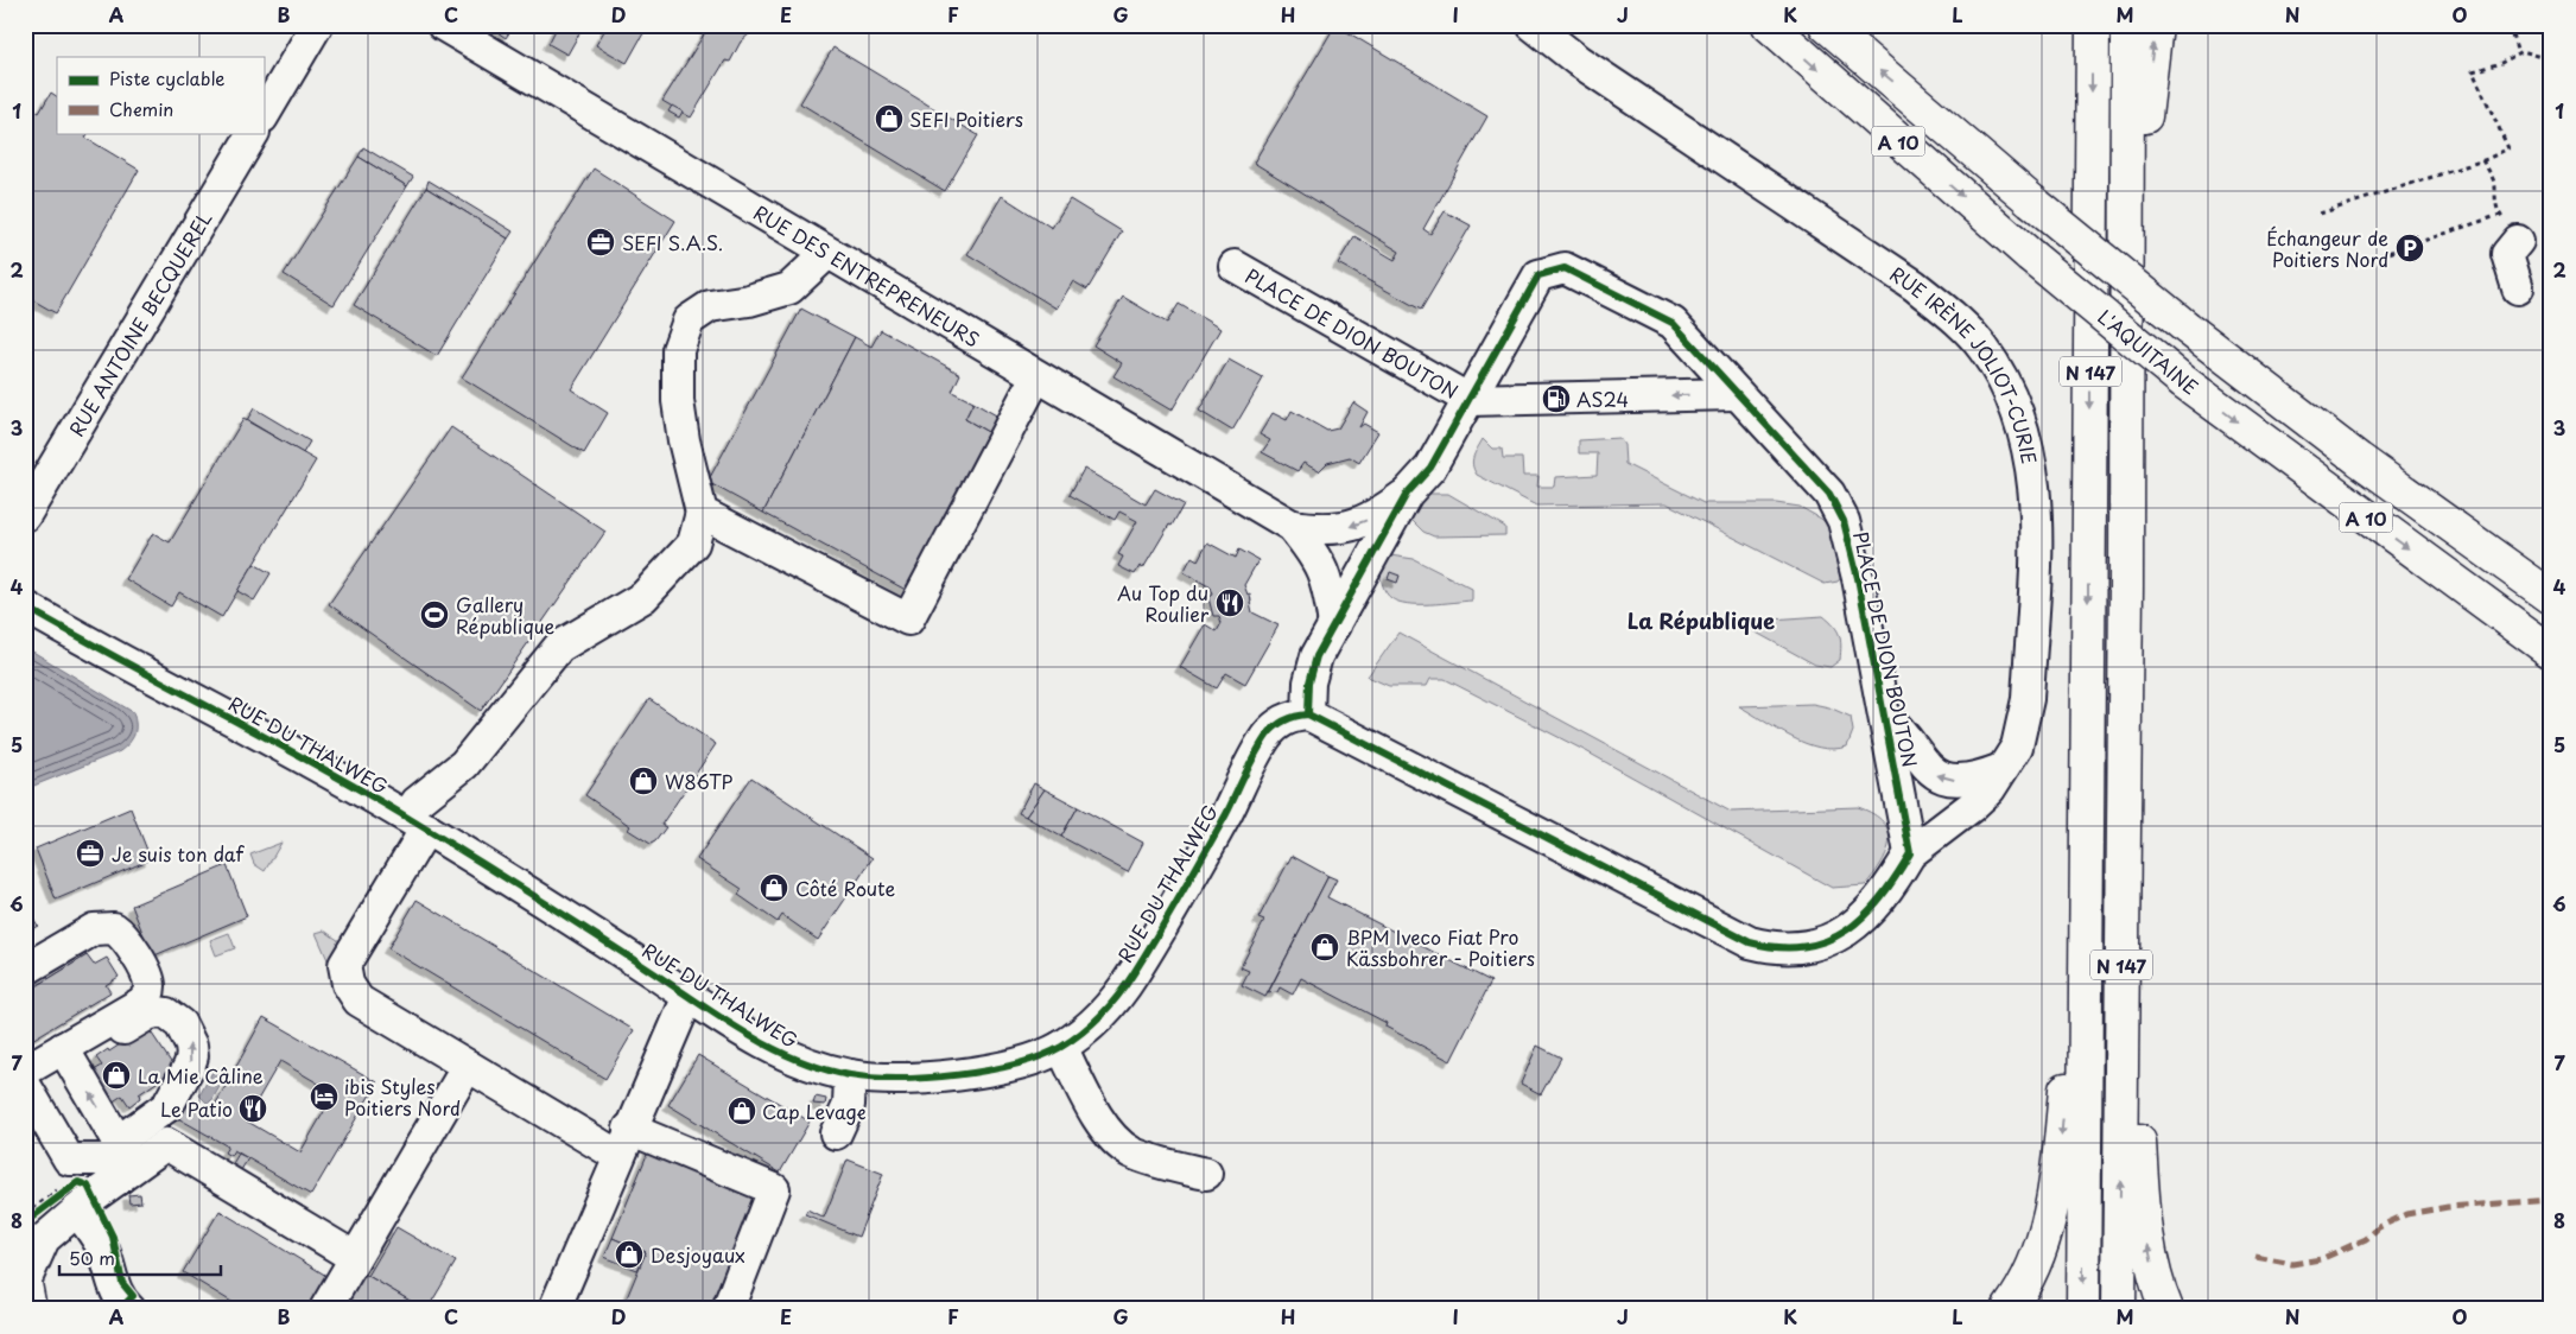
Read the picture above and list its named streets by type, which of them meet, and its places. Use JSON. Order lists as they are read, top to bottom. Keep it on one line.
{"streets":{"main road":["A 10","L'AQUITAINE","N 147"],"street":["RUE DES ENTREPRENEURS","RUE ANTOINE BECQUEREL","PLACE DE DION BOUTON","RUE IRÈNE JOLIOT-CURIE","RUE DU THALWEG"]},"crossings":[["PLACE DE DION BOUTON","RUE IRÈNE JOLIOT-CURIE"],["PLACE DE DION BOUTON","RUE DU THALWEG"]],"districts":["La République"],"places":{"shop":["SEFI Poitiers","W86TP","Côté Route","BPM Iveco Fiat Pro Kässbohrer - Poitiers","La Mie Câline","Cap Levage","Desjoyaux"],"office":["SEFI S.A.S.","Je suis ton daf"],"parking":["Échangeur de Poitiers Nord"],"fuel station":["AS24"],"restaurant":["Au Top du Roulier","Le Patio"],"sports":["Gallery République"],"hotel":["ibis Styles Poitiers Nord"]},"legend":["Piste cyclable","Chemin"],"scale_bar":"50 m","grid":{"columns":["A","B","C","D","E","F","G","H","I","J","K","L","M","N","O"],"rows":["1","2","3","4","5","6","7","8"]}}
